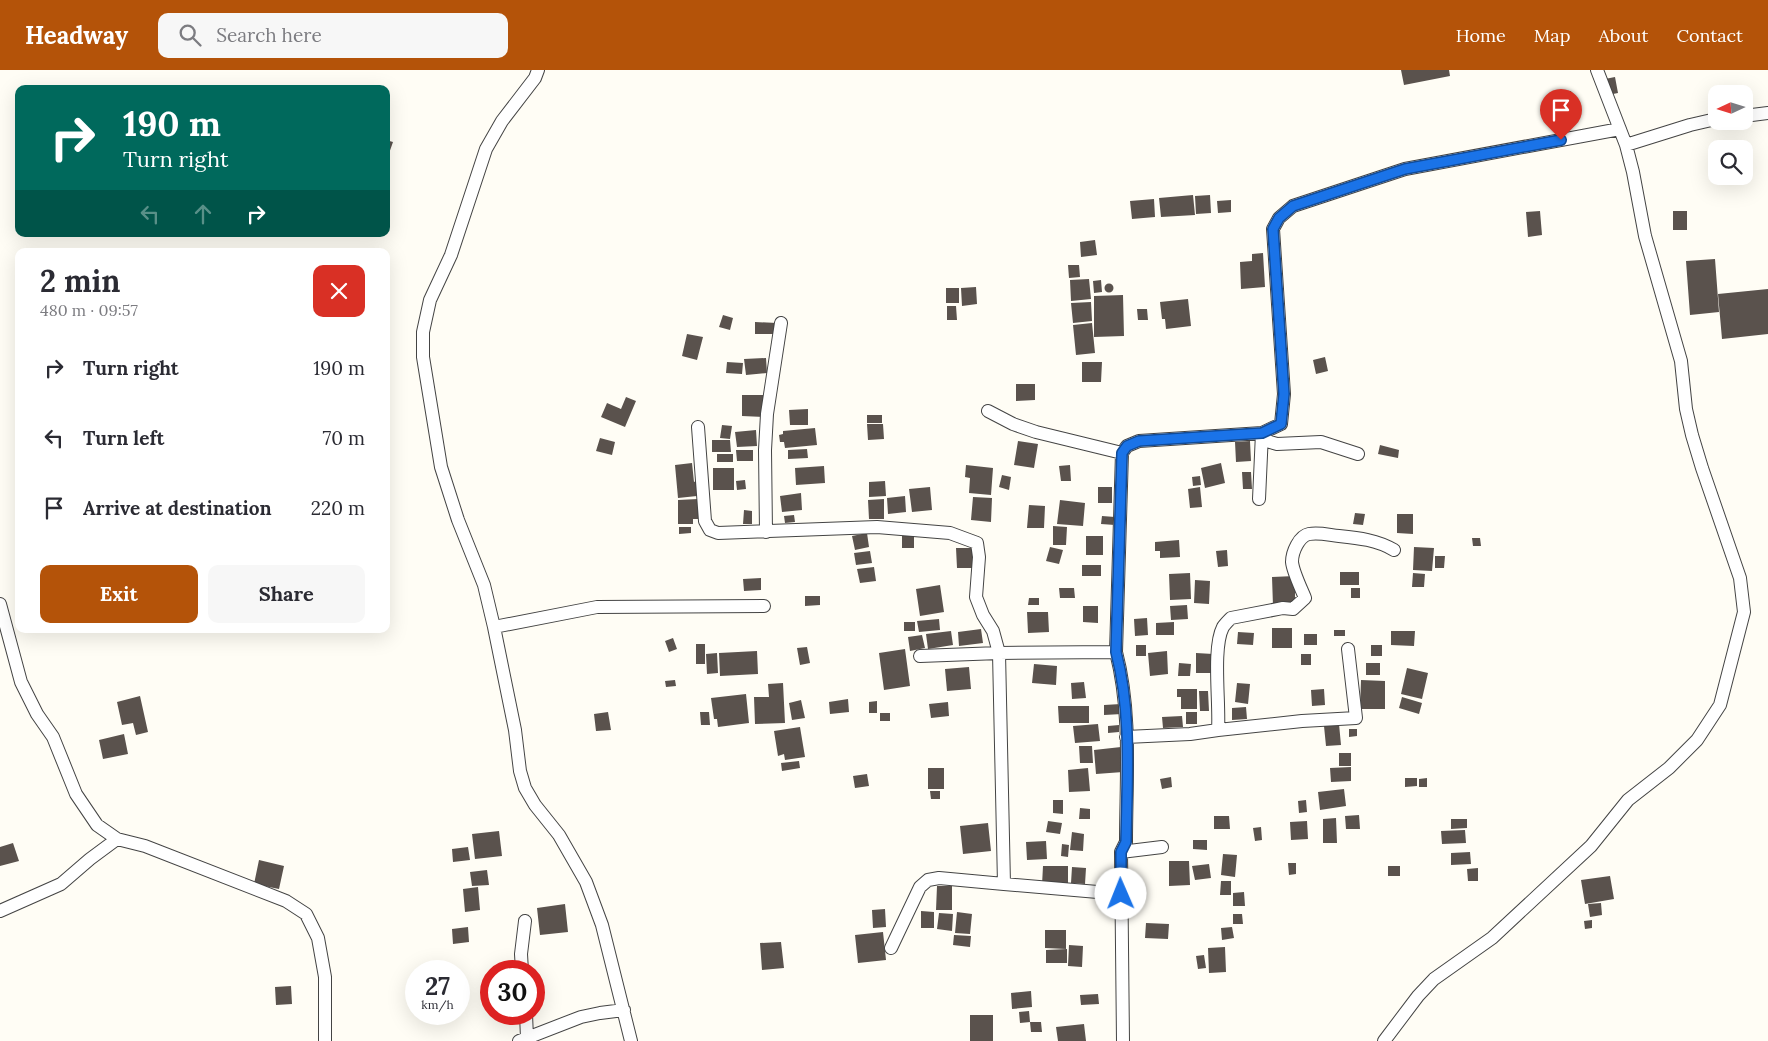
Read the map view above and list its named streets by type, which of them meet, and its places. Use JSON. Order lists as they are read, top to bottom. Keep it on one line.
{"north":"left","page":{"header":"Headway","search":"Search here","nav":["Home","Map","About","Contact"],"turn":["190 m","Turn right"],"heading":["2 min","480 m · 09:57"],"list":[{"name":"Turn right","value":"190 m"},{"name":"Turn left","value":"70 m"},{"name":"Arrive at destination","value":"220 m"}],"buttons":["Exit","Share"],"speed":"27 km/h","limit":"30"}}
